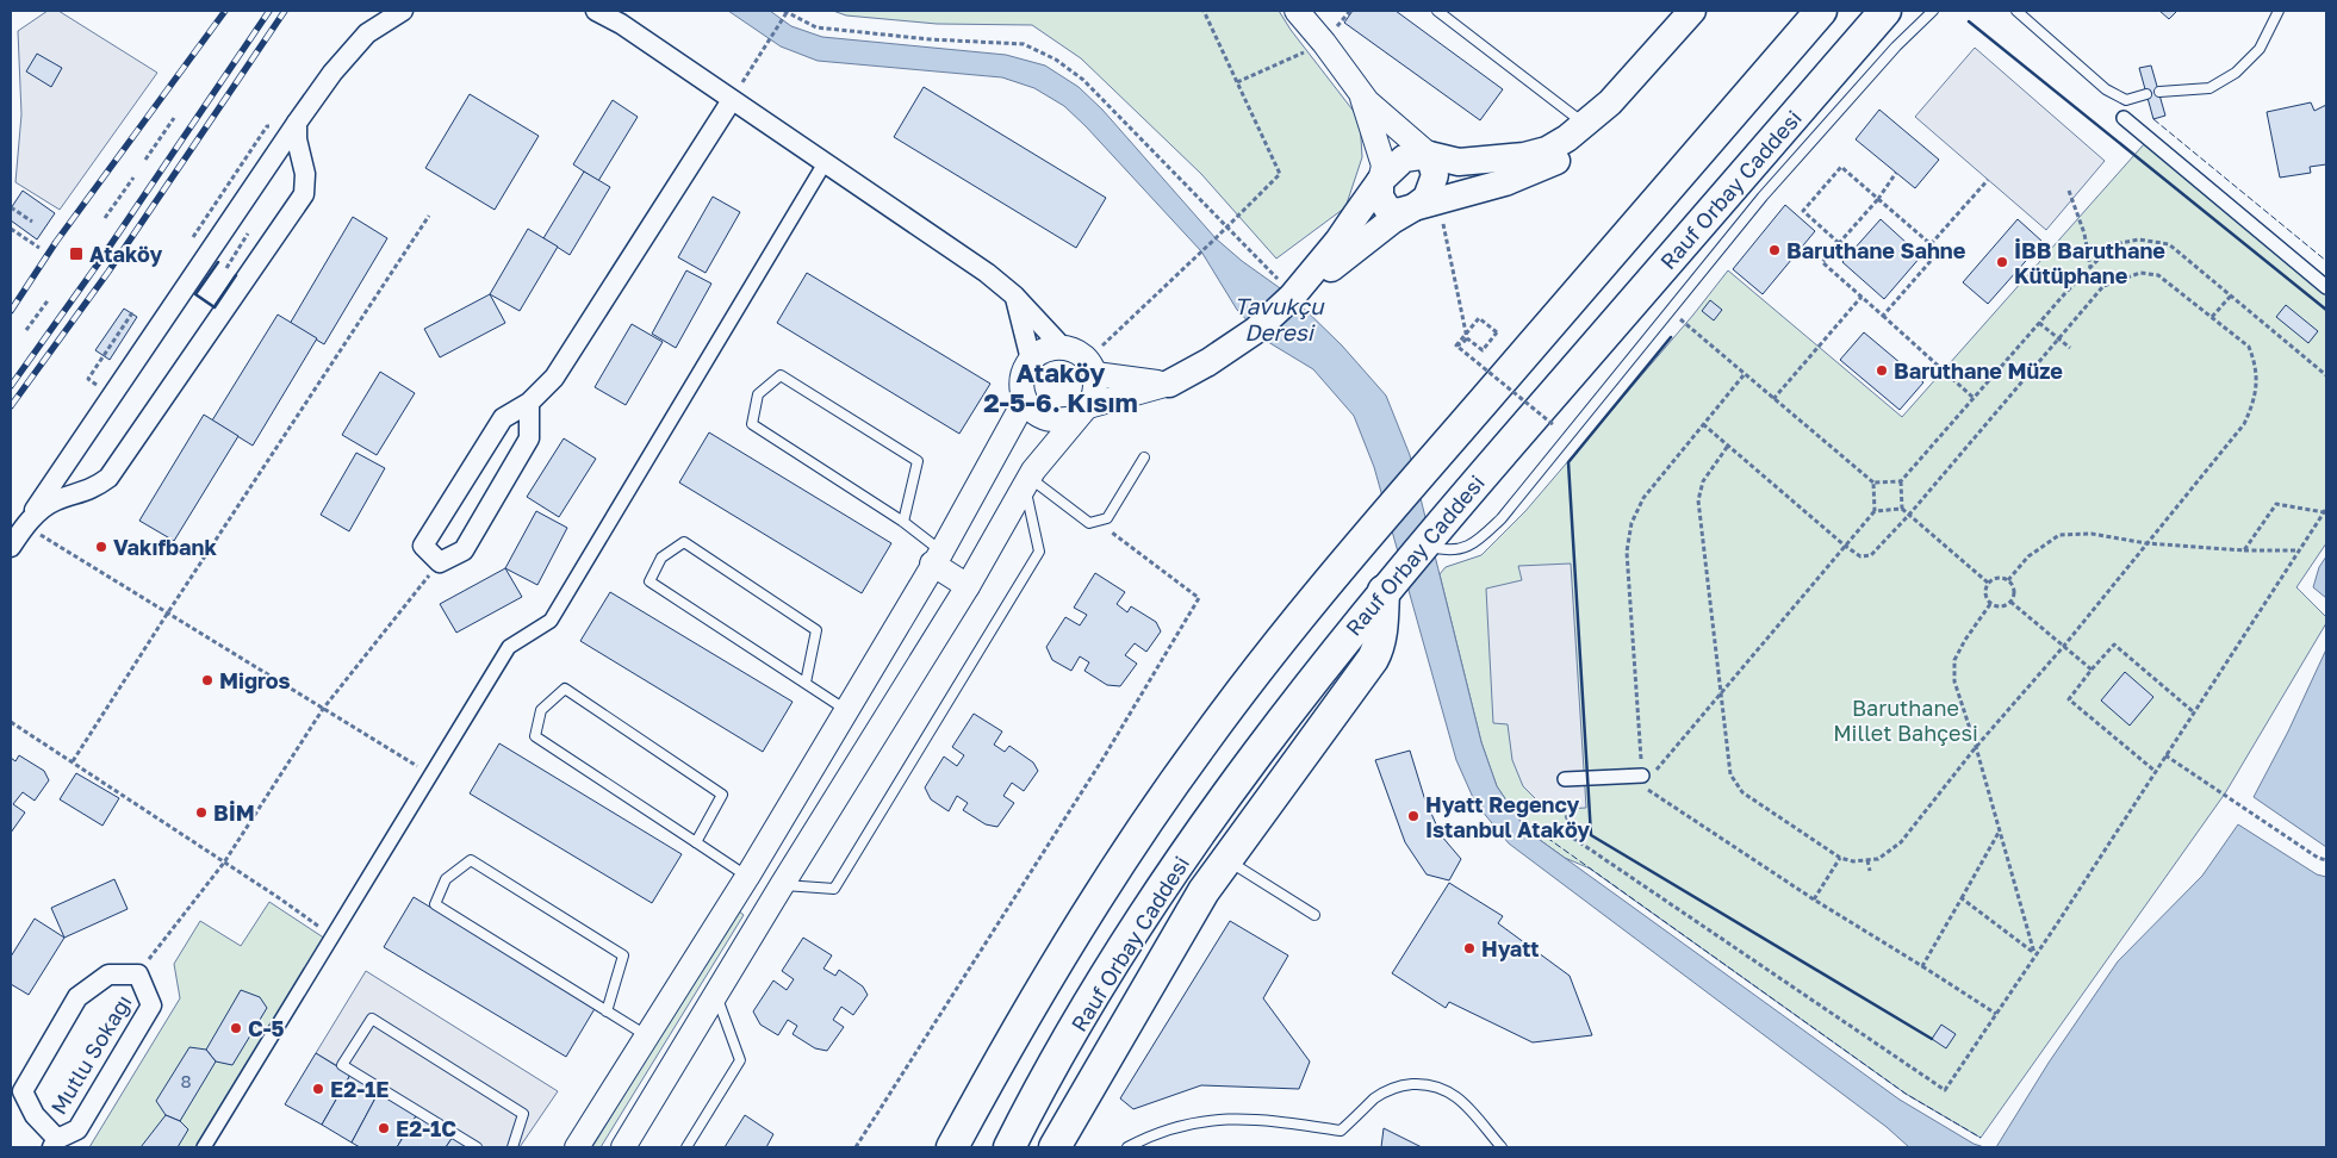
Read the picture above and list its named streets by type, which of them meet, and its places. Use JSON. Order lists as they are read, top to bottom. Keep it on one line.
{"streets":{"highway":["Rauf Orbay Caddesi"],"street":["Mutlu Sokağı"]},"districts":["Ataköy 2-5-6. Kısım"],"water":["Tavukçu Deresi"],"parks":["Baruthane Millet Bahçesi"],"places":{"other":["Baruthane Sahne","İBB Baruthane Kütüphane","Baruthane Müze","Vakıfbank","Migros","BİM","Hyatt Regency Istanbul Ataköy","Hyatt","C-5","E2-1E","E2-1C"],"transit":["Ataköy"]},"house_numbers":["8"]}
